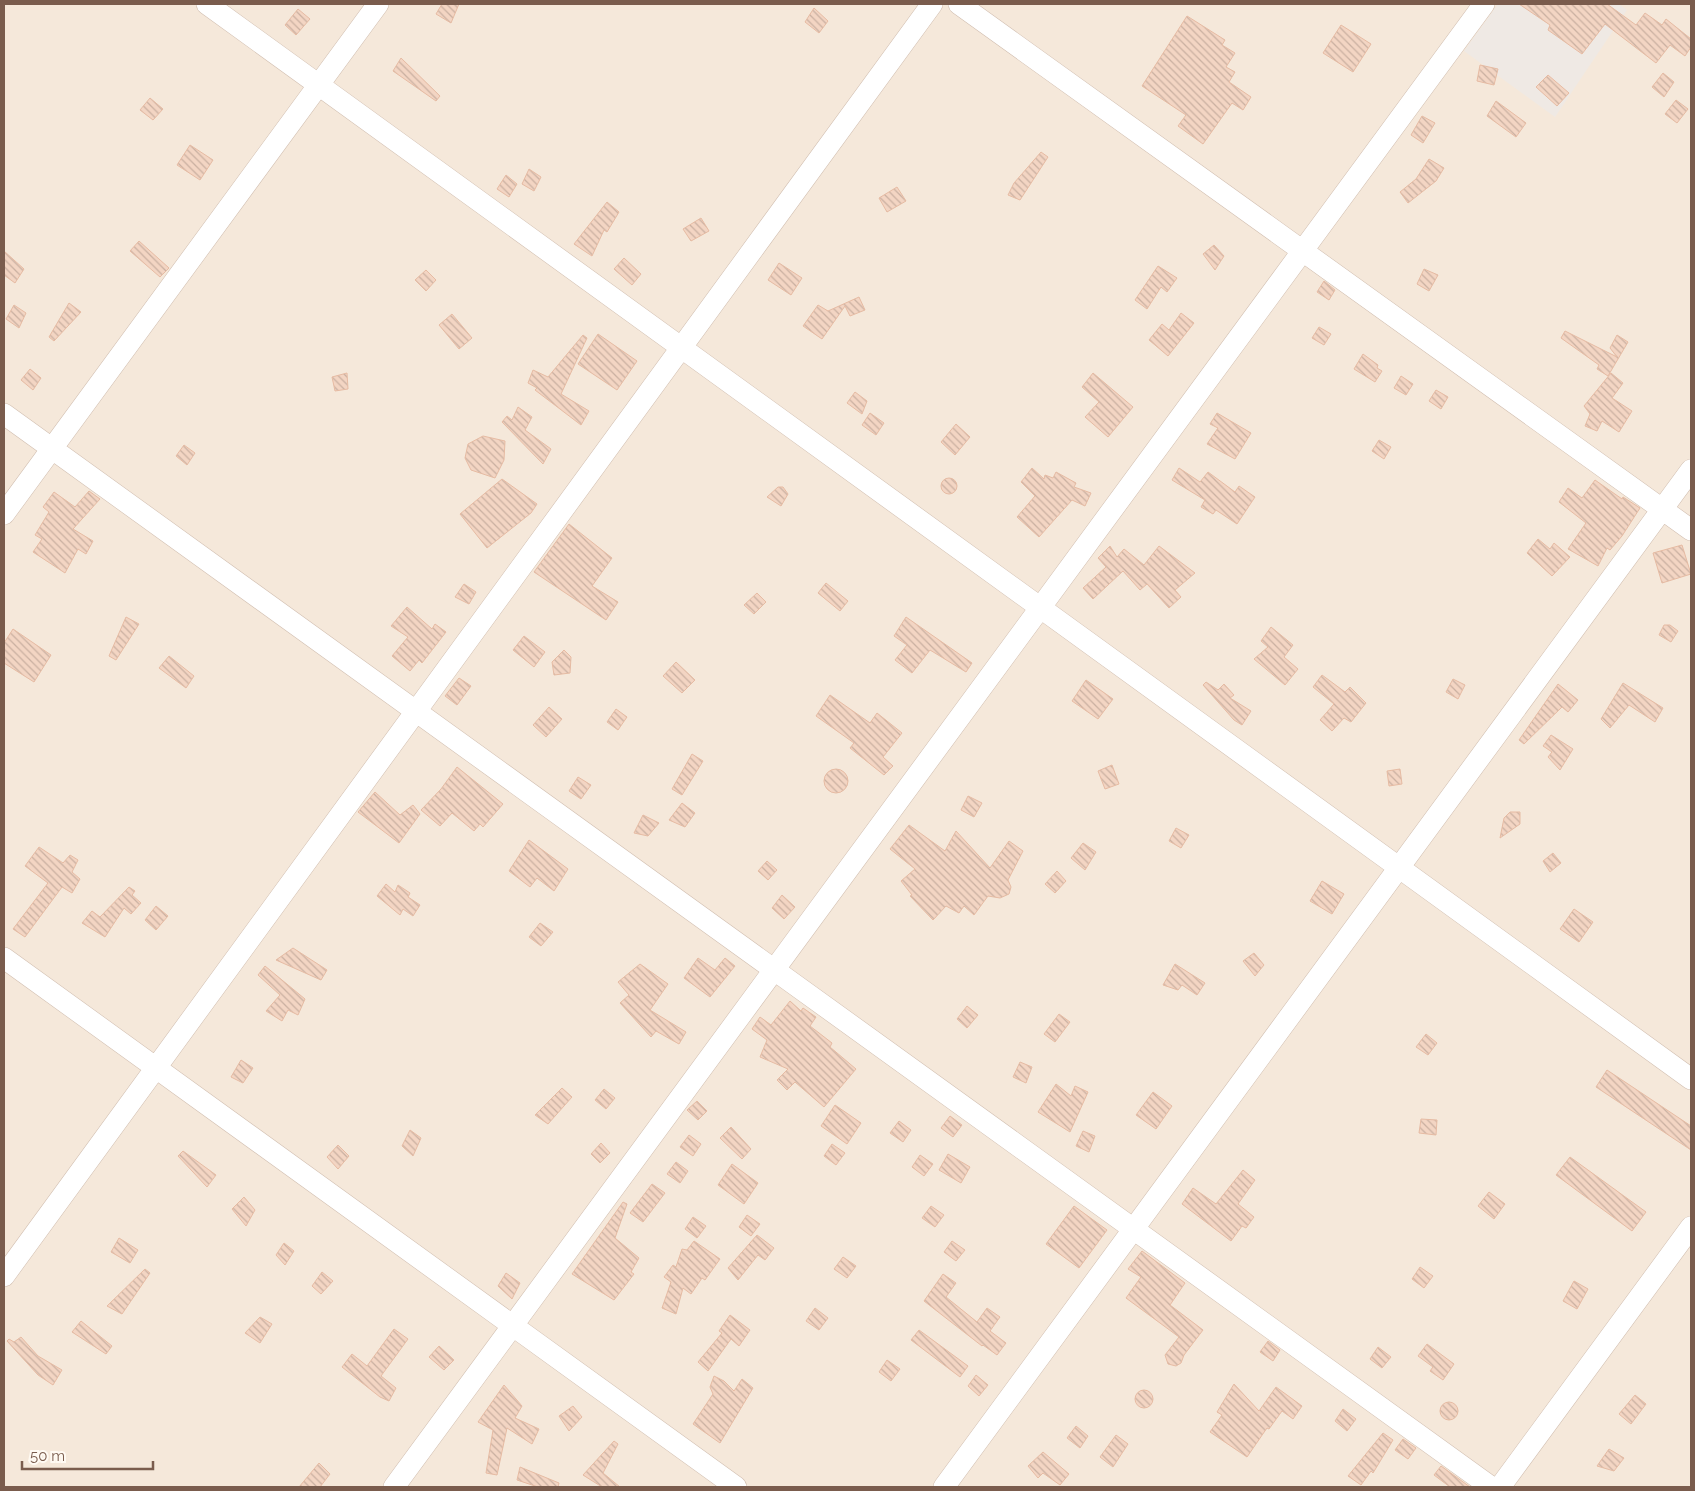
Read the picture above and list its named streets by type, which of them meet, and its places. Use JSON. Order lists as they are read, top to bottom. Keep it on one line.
{"scale_bar":"50 m"}
